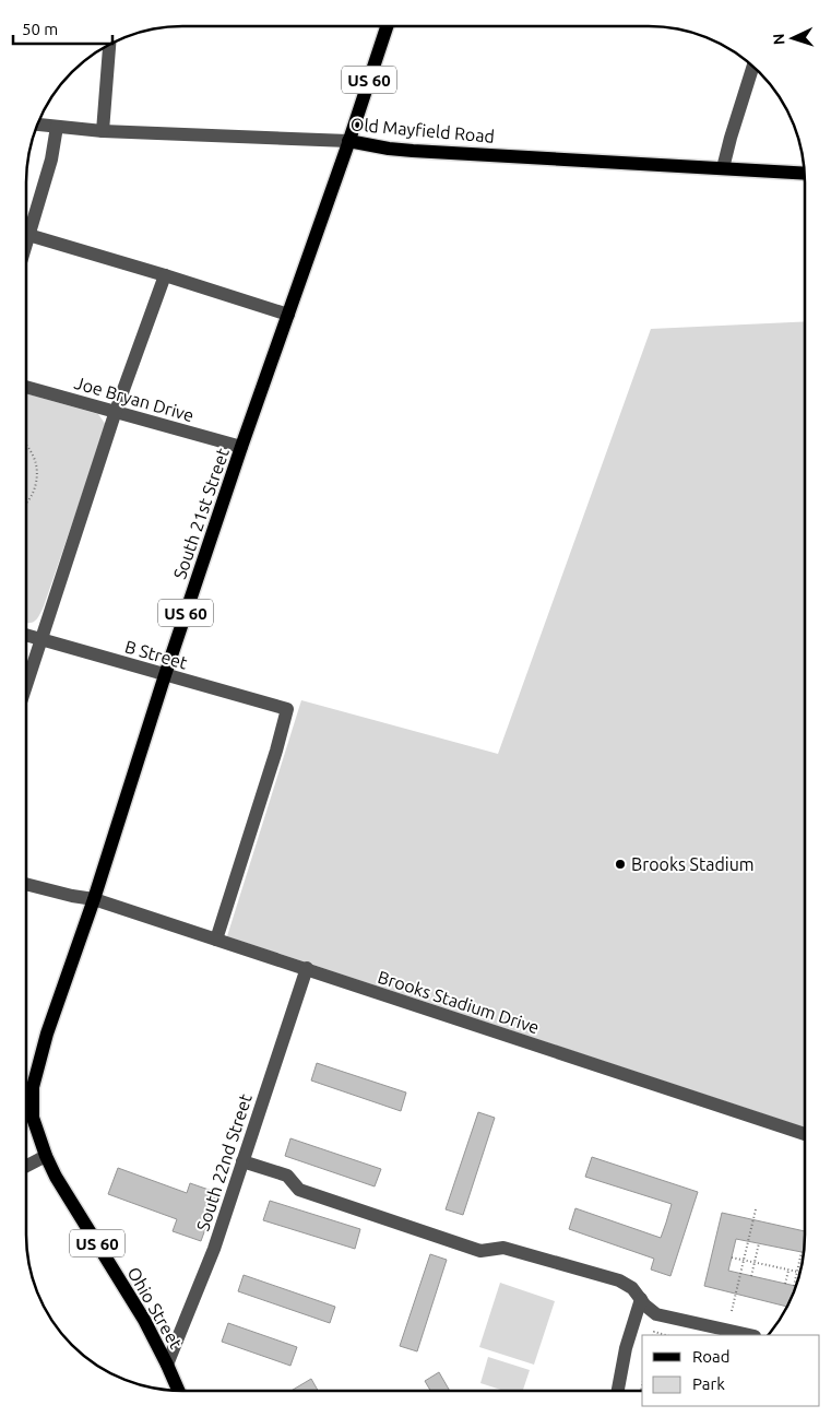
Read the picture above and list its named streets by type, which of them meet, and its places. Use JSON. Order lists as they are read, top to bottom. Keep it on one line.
{"streets":{"main road":["US 60","Old Mayfield Road","South 21st Street","Ohio Street"],"street":["Joe Bryan Drive","B Street","Brooks Stadium Drive","South 22nd Street"]},"crossings":[["US 60","Old Mayfield Road"],["US 60","South 21st Street"],["Old Mayfield Road","South 21st Street"],["Joe Bryan Drive","South 21st Street"],["South 21st Street","B Street"],["South 21st Street","Brooks Stadium Drive"],["South 21st Street","Ohio Street"],["B Street","Brooks Stadium Drive"],["Brooks Stadium Drive","South 22nd Street"],["South 22nd Street","Ohio Street"]],"places":["Brooks Stadium"],"legend":["Road","Park"],"scale_bar":"50 m","north":"left"}
